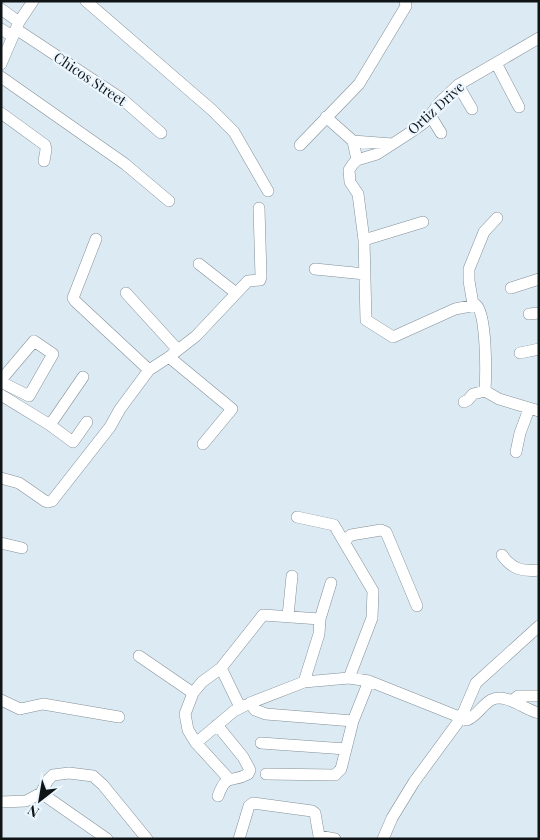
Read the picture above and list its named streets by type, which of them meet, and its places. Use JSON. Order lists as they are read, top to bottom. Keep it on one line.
{"streets":{"street":["Chicos Street","Ortiz Drive"]},"north":"bottom left"}
